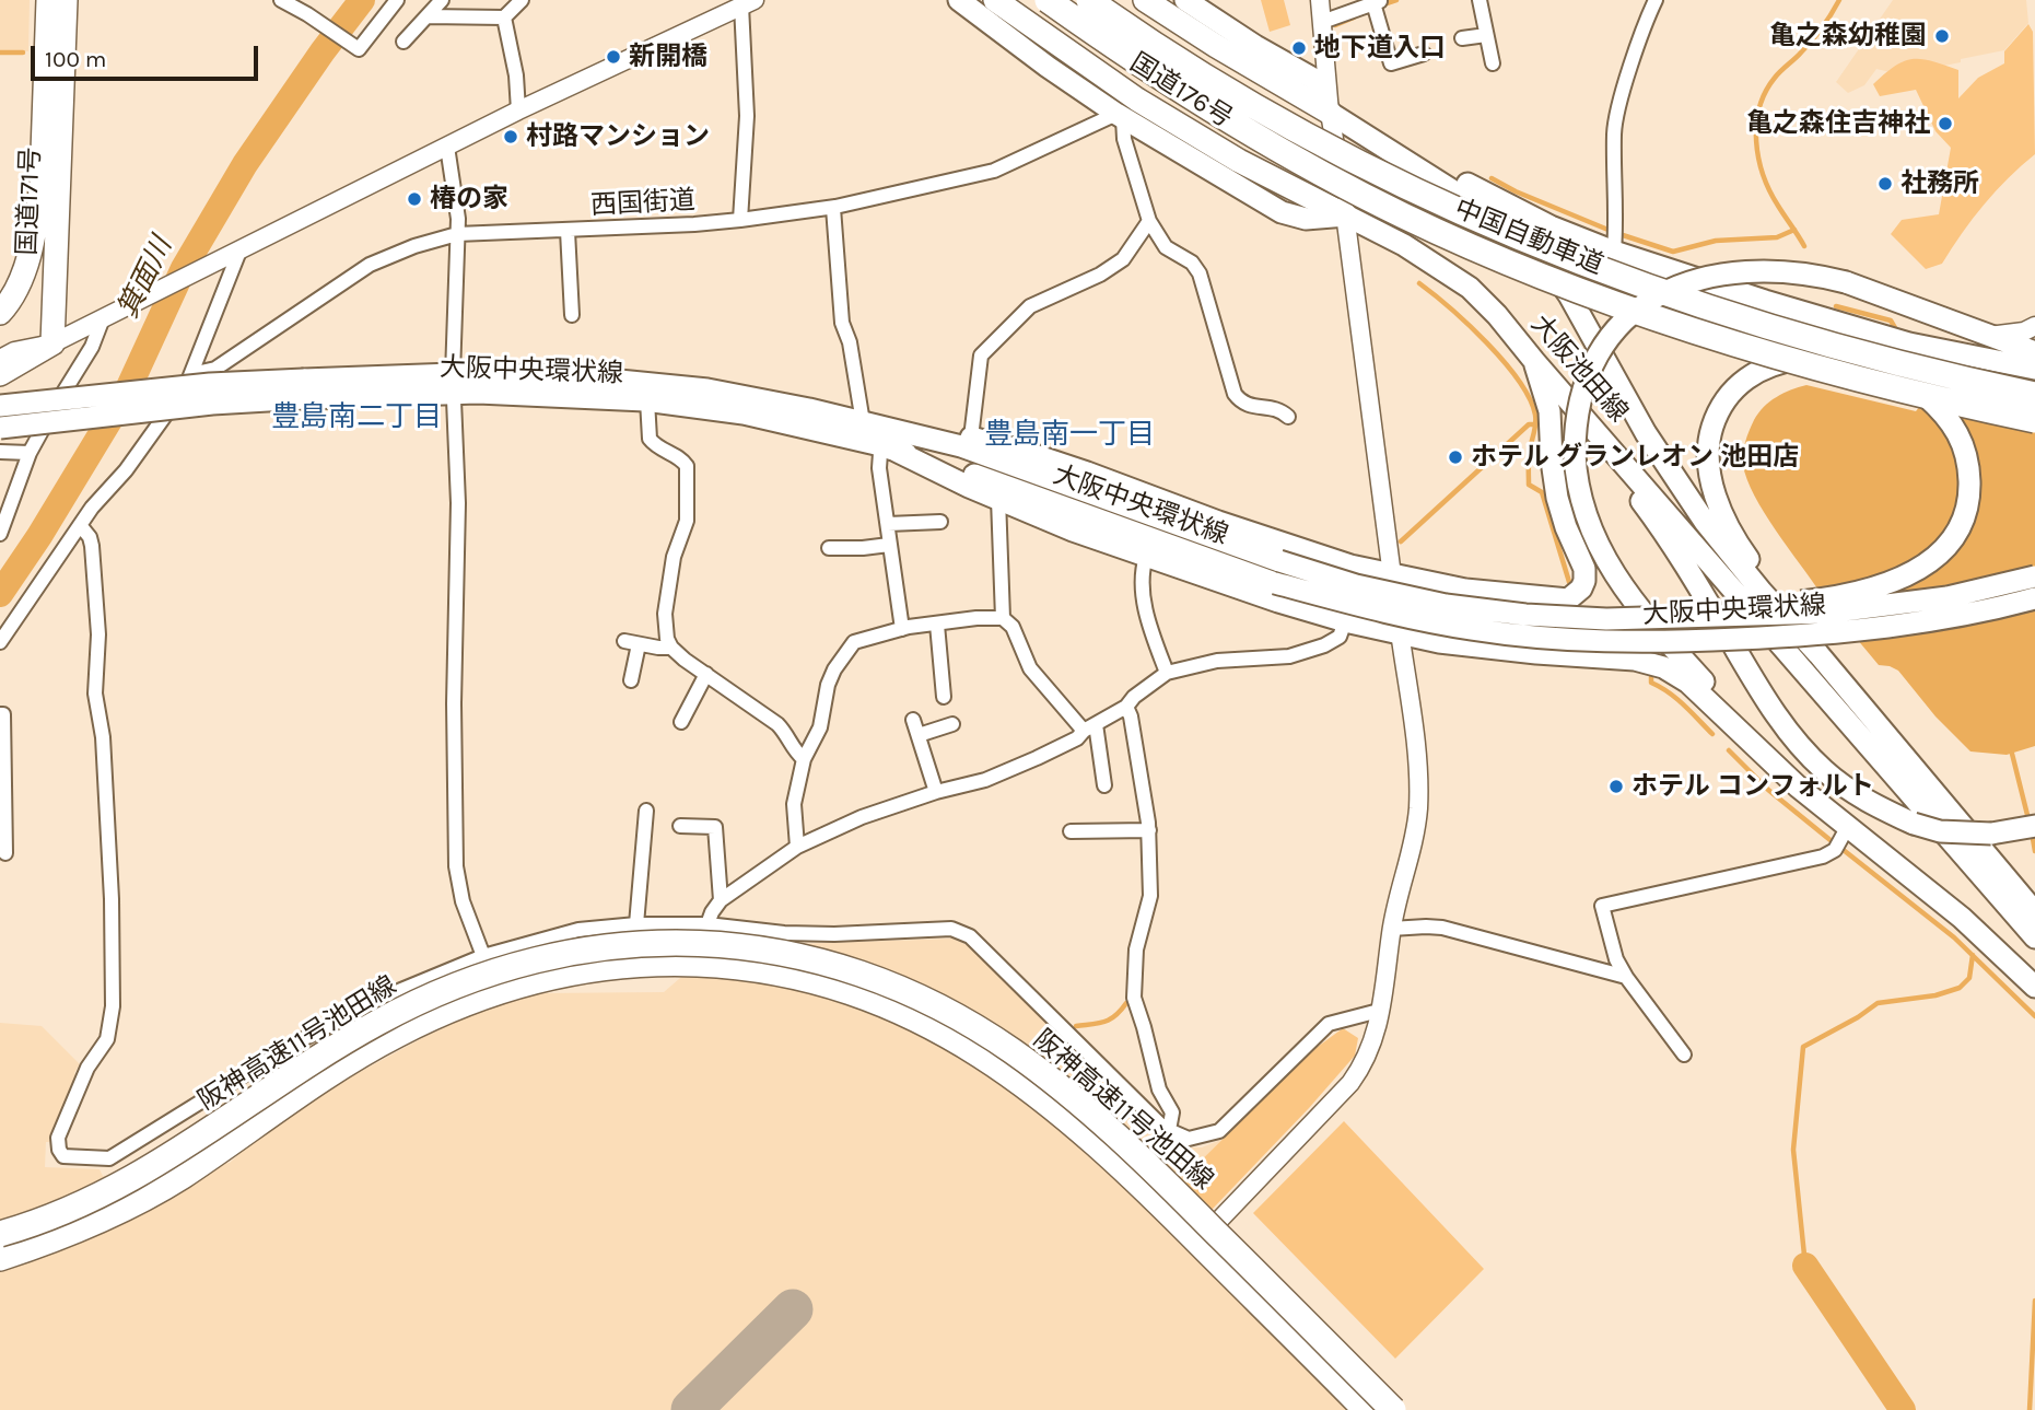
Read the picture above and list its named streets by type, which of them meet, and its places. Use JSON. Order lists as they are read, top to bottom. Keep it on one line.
{"streets":{"highway":["国道176号","国道171号","中国自動車道","阪神高速11号池田線"],"main road":["大阪池田線","大阪中央環状線"],"street":["西国街道"]},"crossings":[["国道176号","西国街道"],["国道176号","大阪池田線"]],"districts":["豊島南二丁目","豊島南一丁目"],"water":["箕面川"],"places":["亀之森幼稚園","地下道入口","新開橋","亀之森住吉神社","村路マンション","社務所","椿の家","ホテル グランレオン 池田店","ホテル コンフォルト"],"scale_bar":"100 m"}
